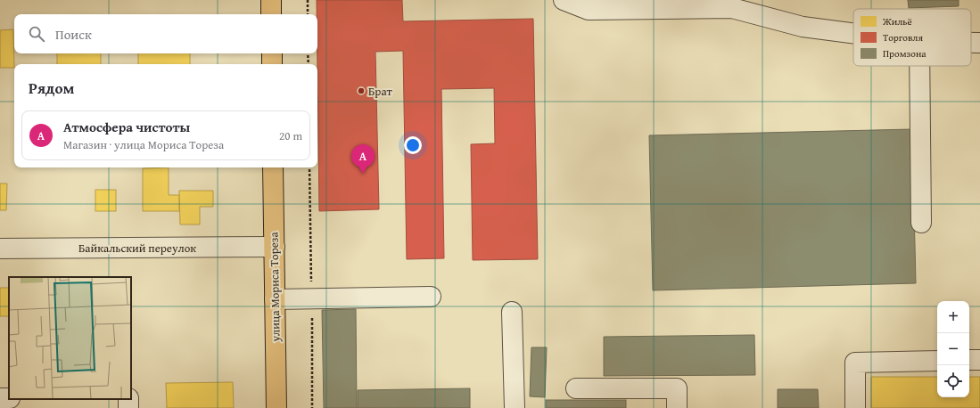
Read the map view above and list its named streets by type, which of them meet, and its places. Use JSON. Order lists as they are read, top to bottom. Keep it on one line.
{"streets":{"main road":["улица Мориса Тореза"],"street":["Байкальский переулок"]},"crossings":[["Байкальский переулок","улица Мориса Тореза"]],"places":["Брат"],"legend":["Жильё","Торговля","Промзона"],"page":{"search":"Поиск","heading":"Рядом","list":[{"mark":"A","name":"Атмосфера чистоты","note":"Магазин · улица Мориса Тореза","value":"20 m"}],"pins":"A","map_buttons":["+","−"]}}
